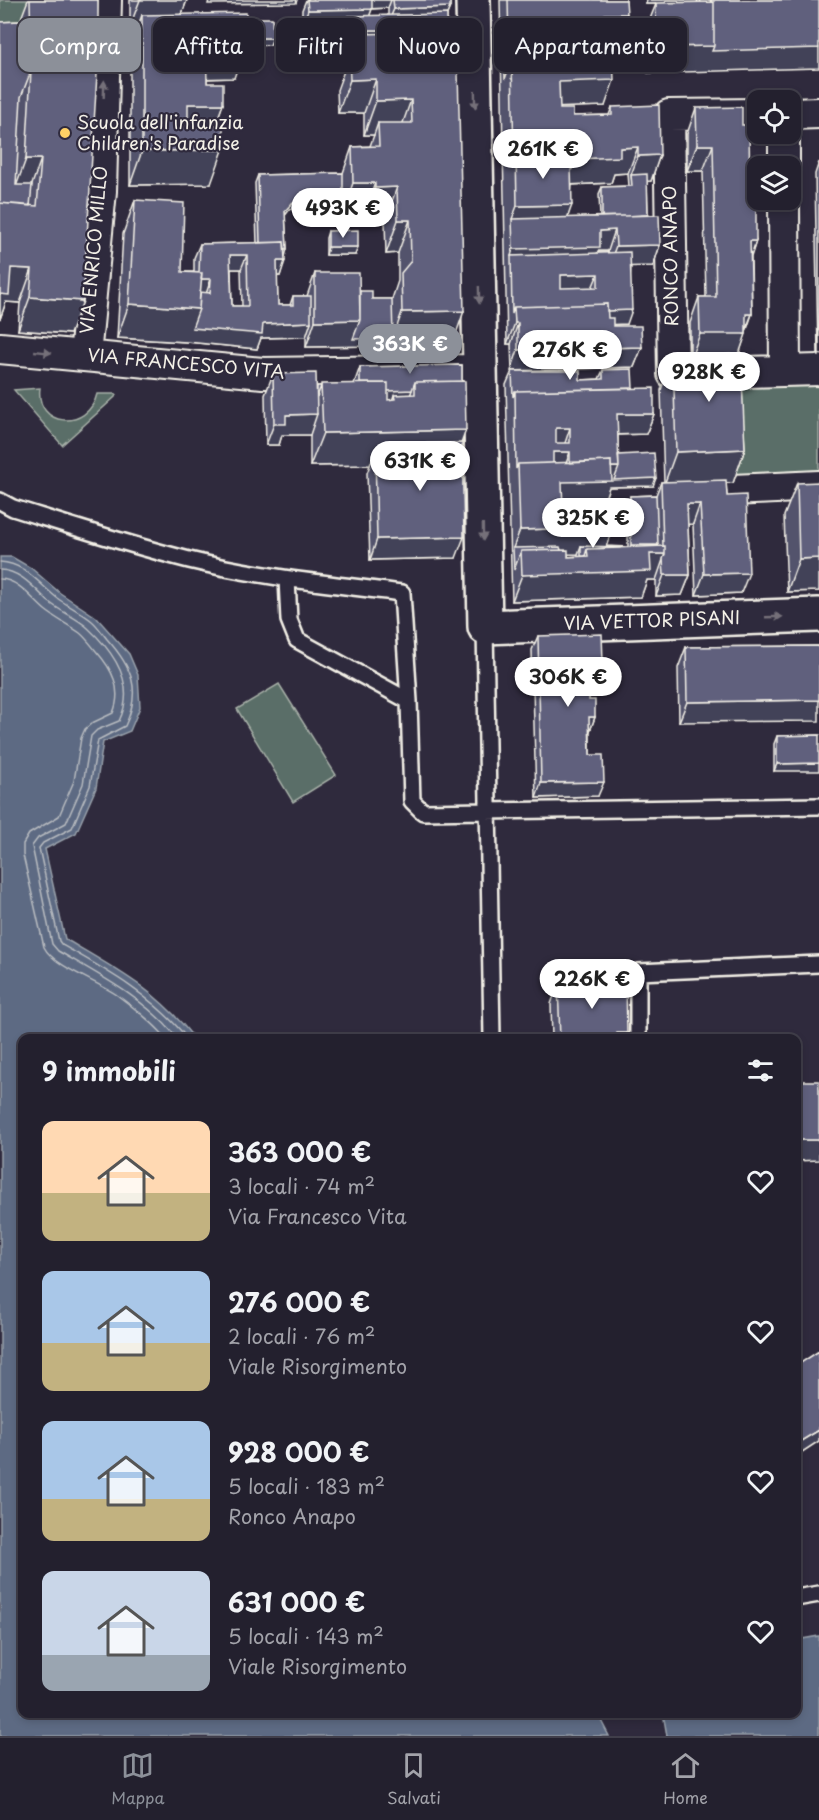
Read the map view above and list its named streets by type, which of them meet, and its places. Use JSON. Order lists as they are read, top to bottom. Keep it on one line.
{"streets":{"street":["VIA ENRICO MILLO","RONCO ANAPO","VIA FRANCESCO VITA","VIA VETTOR PISANI"]},"crossings":[["VIA ENRICO MILLO","VIA FRANCESCO VITA"]],"one_way":["VIA ENRICO MILLO"],"places":["Scuola dell'infanzia Children's Paradise"],"page":{"chip":["Compra","Affitta","Filtri","Nuovo","Appartamento"],"price":["261K €","493K €","363K €","276K €","928K €","631K €","325K €","306K €","226K €"],"heading":"9 immobili","list":[{"name":"363 000 €","note":"3 locali · 74 m² · Via Francesco Vita"},{"name":"276 000 €","note":"2 locali · 76 m² · Viale Risorgimento"},{"name":"928 000 €","note":"5 locali · 183 m² · Ronco Anapo"},{"name":"631 000 €","note":"5 locali · 143 m² · Viale Risorgimento"}],"tabs":["Mappa","Salvati","Home"]}}
